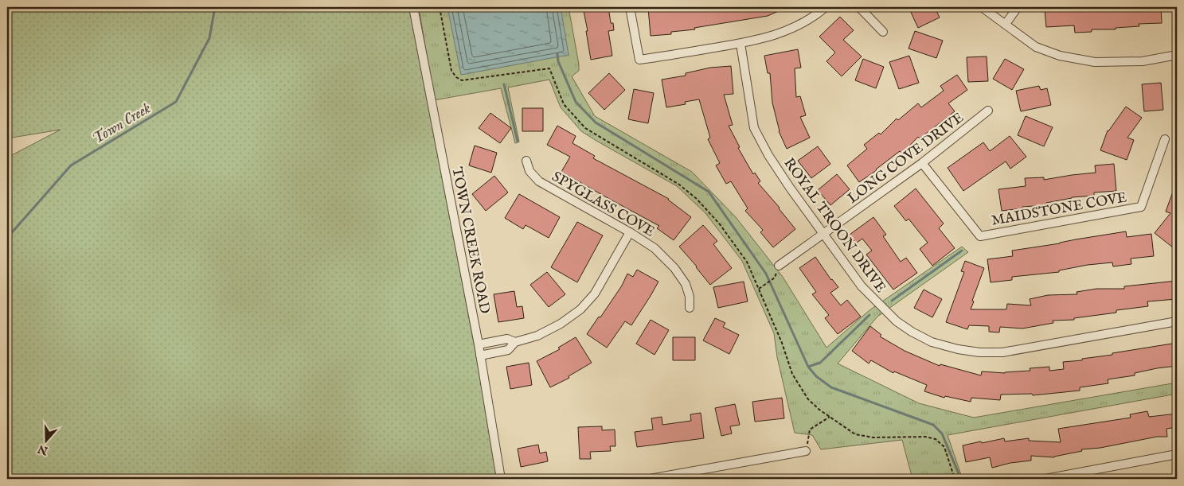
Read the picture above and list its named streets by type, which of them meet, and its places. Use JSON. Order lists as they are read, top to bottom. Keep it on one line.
{"streets":{"street":["LONG COVE DRIVE","SPYGLASS COVE","MAIDSTONE COVE","ROYAL TROON DRIVE","TOWN CREEK ROAD"]},"crossings":[["LONG COVE DRIVE","MAIDSTONE COVE"],["LONG COVE DRIVE","ROYAL TROON DRIVE"]],"water":["Town Creek"],"north":"bottom"}
